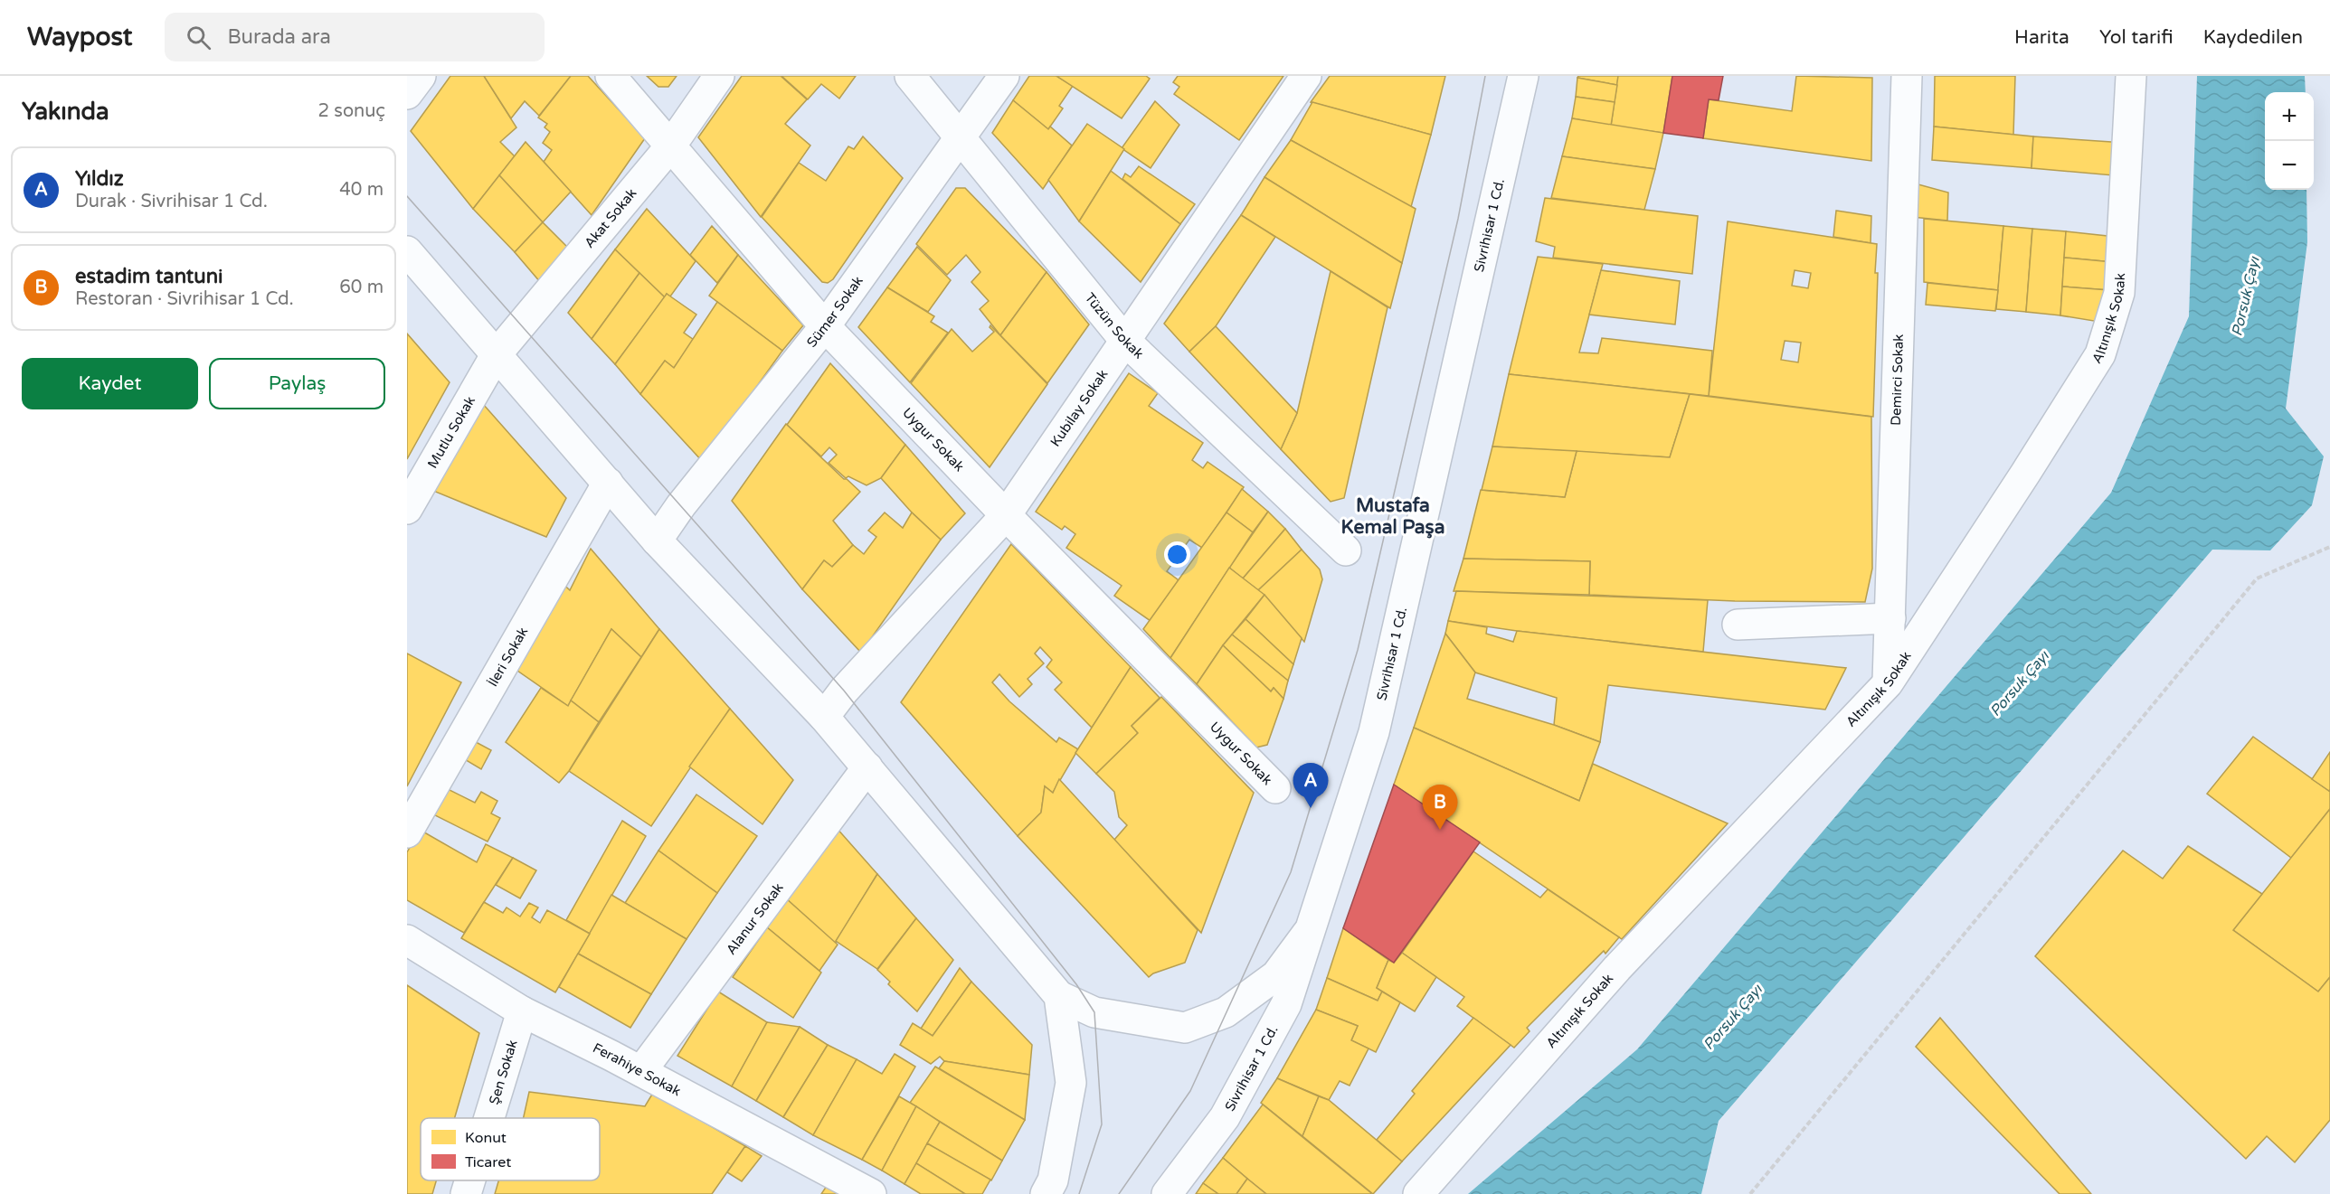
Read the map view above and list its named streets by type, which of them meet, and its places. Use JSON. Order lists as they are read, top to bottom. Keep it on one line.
{"streets":{"street":["Akat Sokak","Sivrihisar 1 Cd.","Sümer Sokak","Altınışık Sokak","Tüzün Sokak","Demirci Sokak","Kubilay Sokak","Mutlu Sokak","Uygur Sokak","İleri Sokak","Alanur Sokak","Ferahiye Sokak","Şen Sokak"]},"crossings":[["Akat Sokak","Mutlu Sokak"],["Akat Sokak","Uygur Sokak"],["Sümer Sokak","Tüzün Sokak"],["Sümer Sokak","Uygur Sokak"],["Altınışık Sokak","Demirci Sokak"],["Tüzün Sokak","Kubilay Sokak"],["Kubilay Sokak","Uygur Sokak"],["Alanur Sokak","Ferahiye Sokak"],["Ferahiye Sokak","Şen Sokak"]],"districts":["Mustafa Kemal Paşa"],"water":["Porsuk Çayı"],"legend":["Konut","Ticaret"],"page":{"header":"Waypost","search":"Burada ara","nav":["Harita","Yol tarifi","Kaydedilen"],"heading":["Yakında","2 sonuç"],"map_buttons":["+","−"],"list":[{"mark":"A","name":"Yıldız","note":"Durak · Sivrihisar 1 Cd.","value":"40 m"},{"mark":"B","name":"estadim tantuni","note":"Restoran · Sivrihisar 1 Cd.","value":"60 m"}],"buttons":["Kaydet","Paylaş"],"pins":["A","B"]}}
